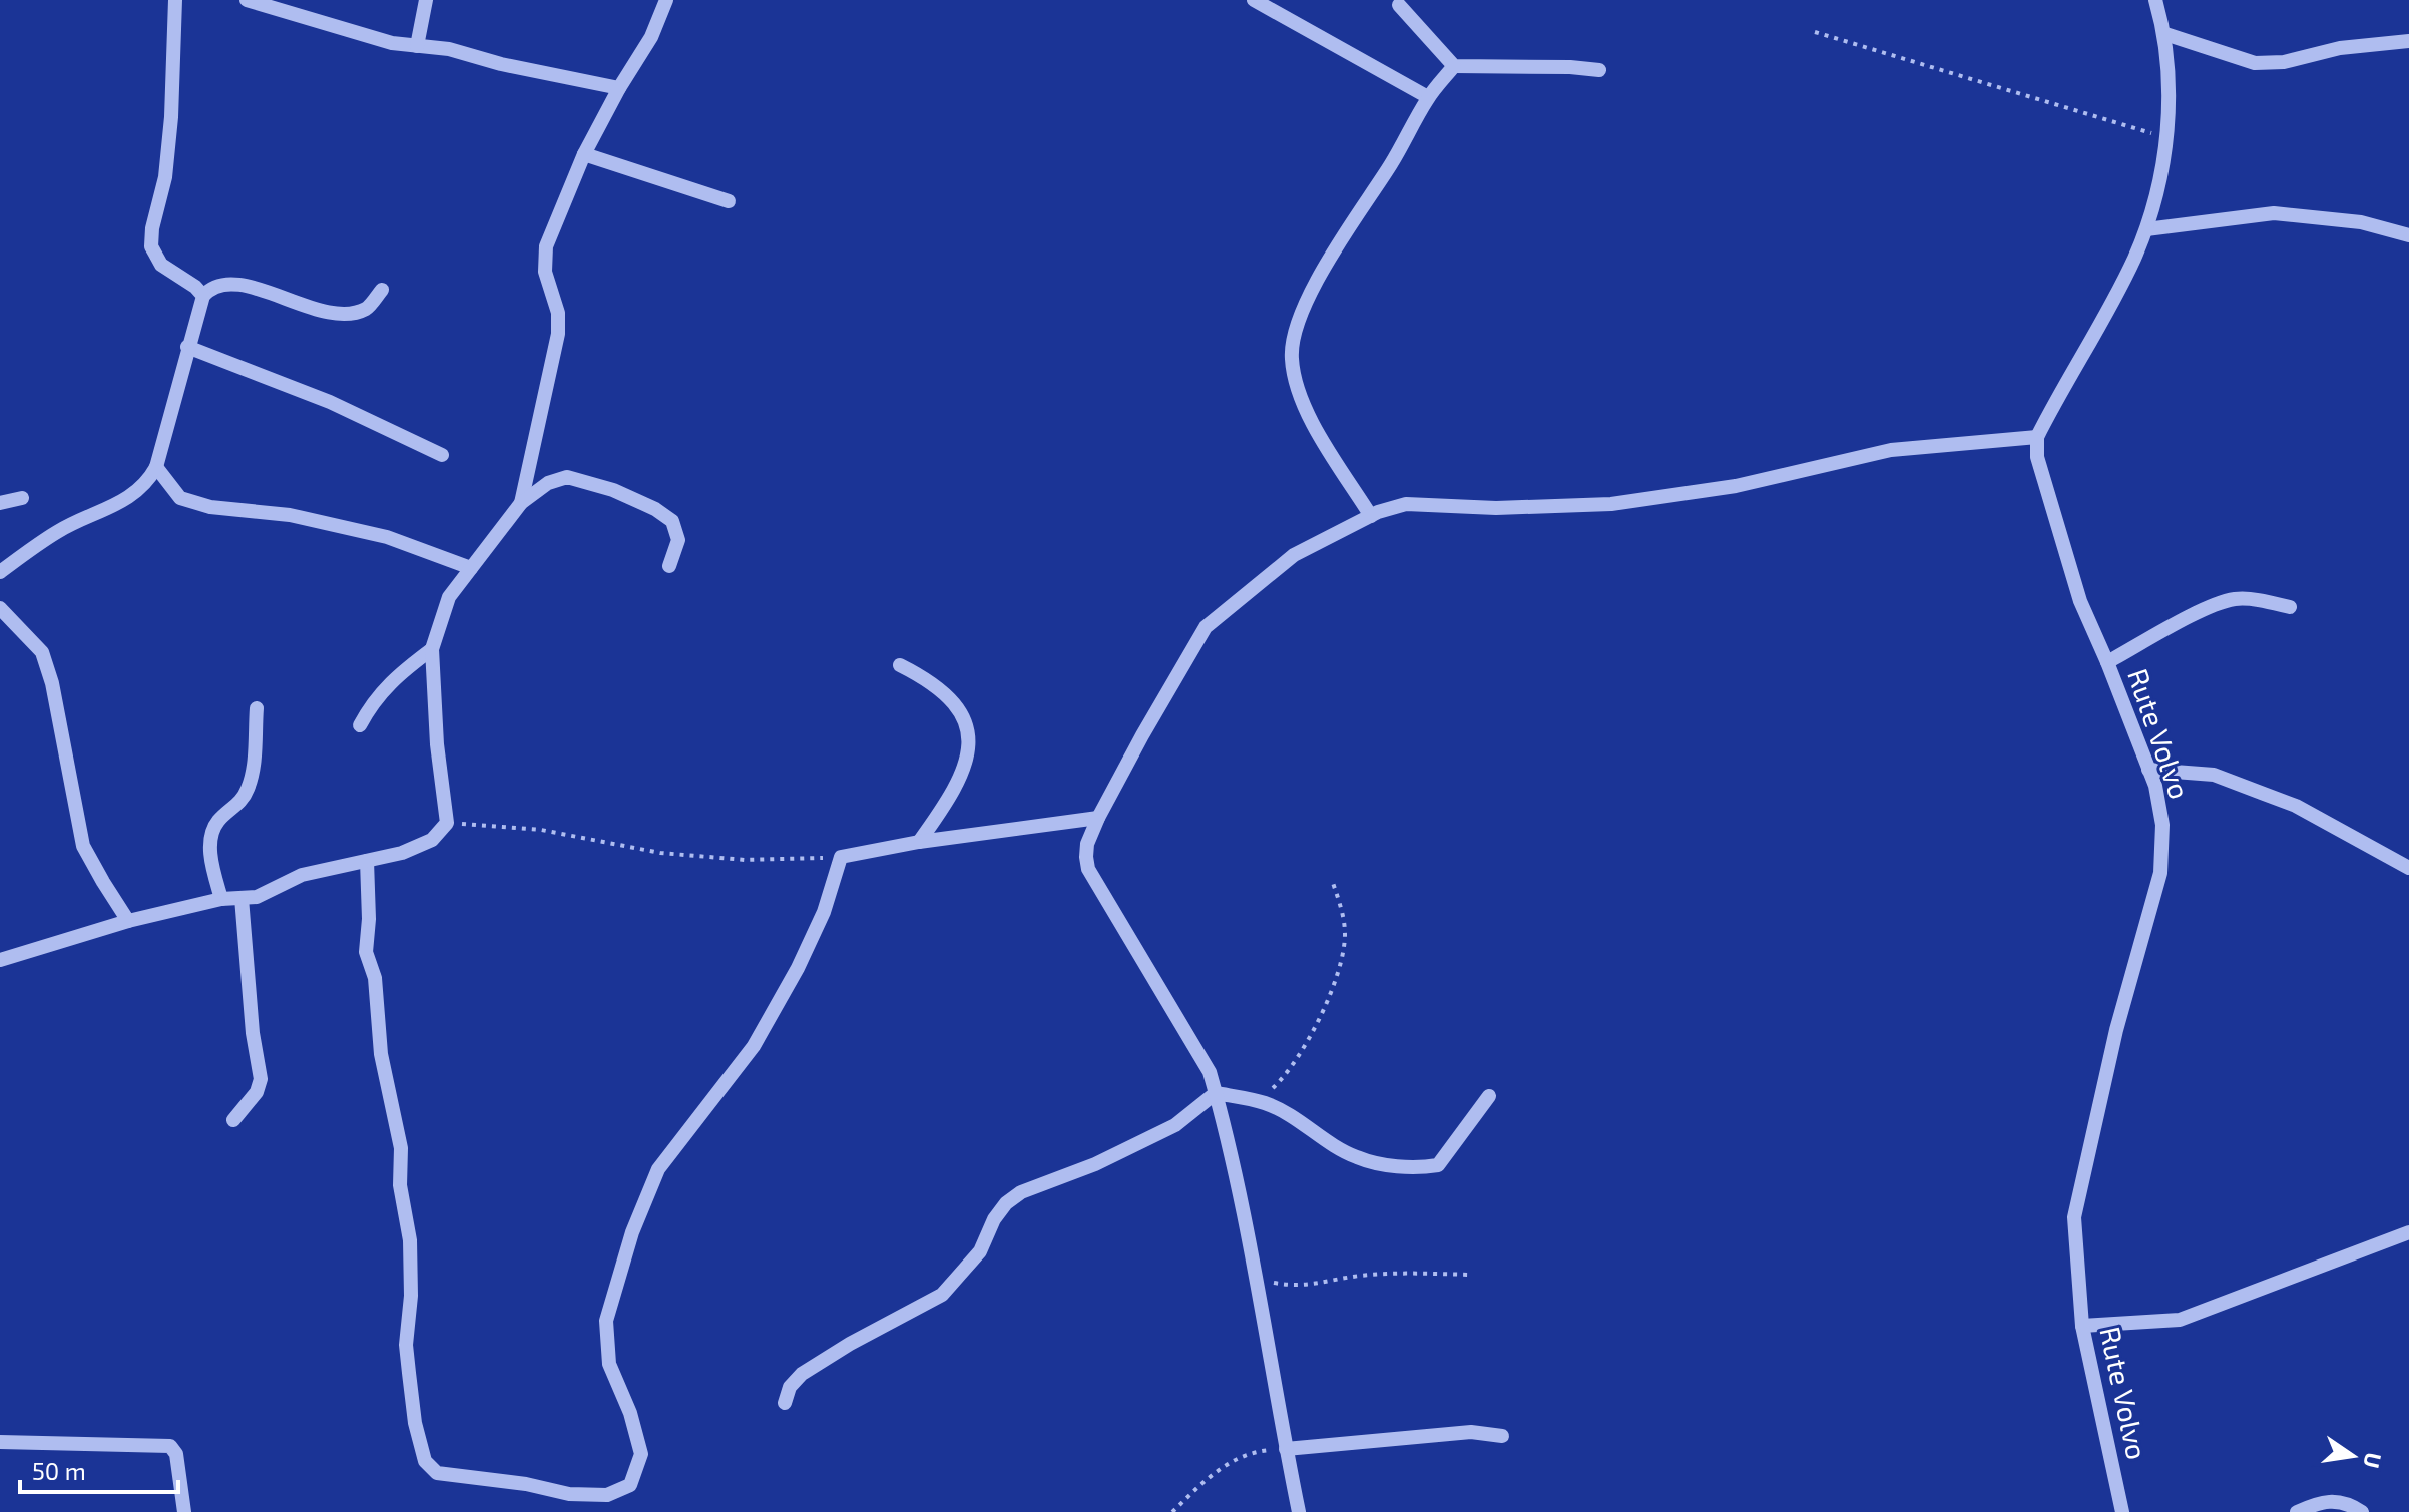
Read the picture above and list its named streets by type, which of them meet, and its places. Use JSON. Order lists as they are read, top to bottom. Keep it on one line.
{"streets":{"street":["Rute Volvo"]},"scale_bar":"50 m","north":"right"}
